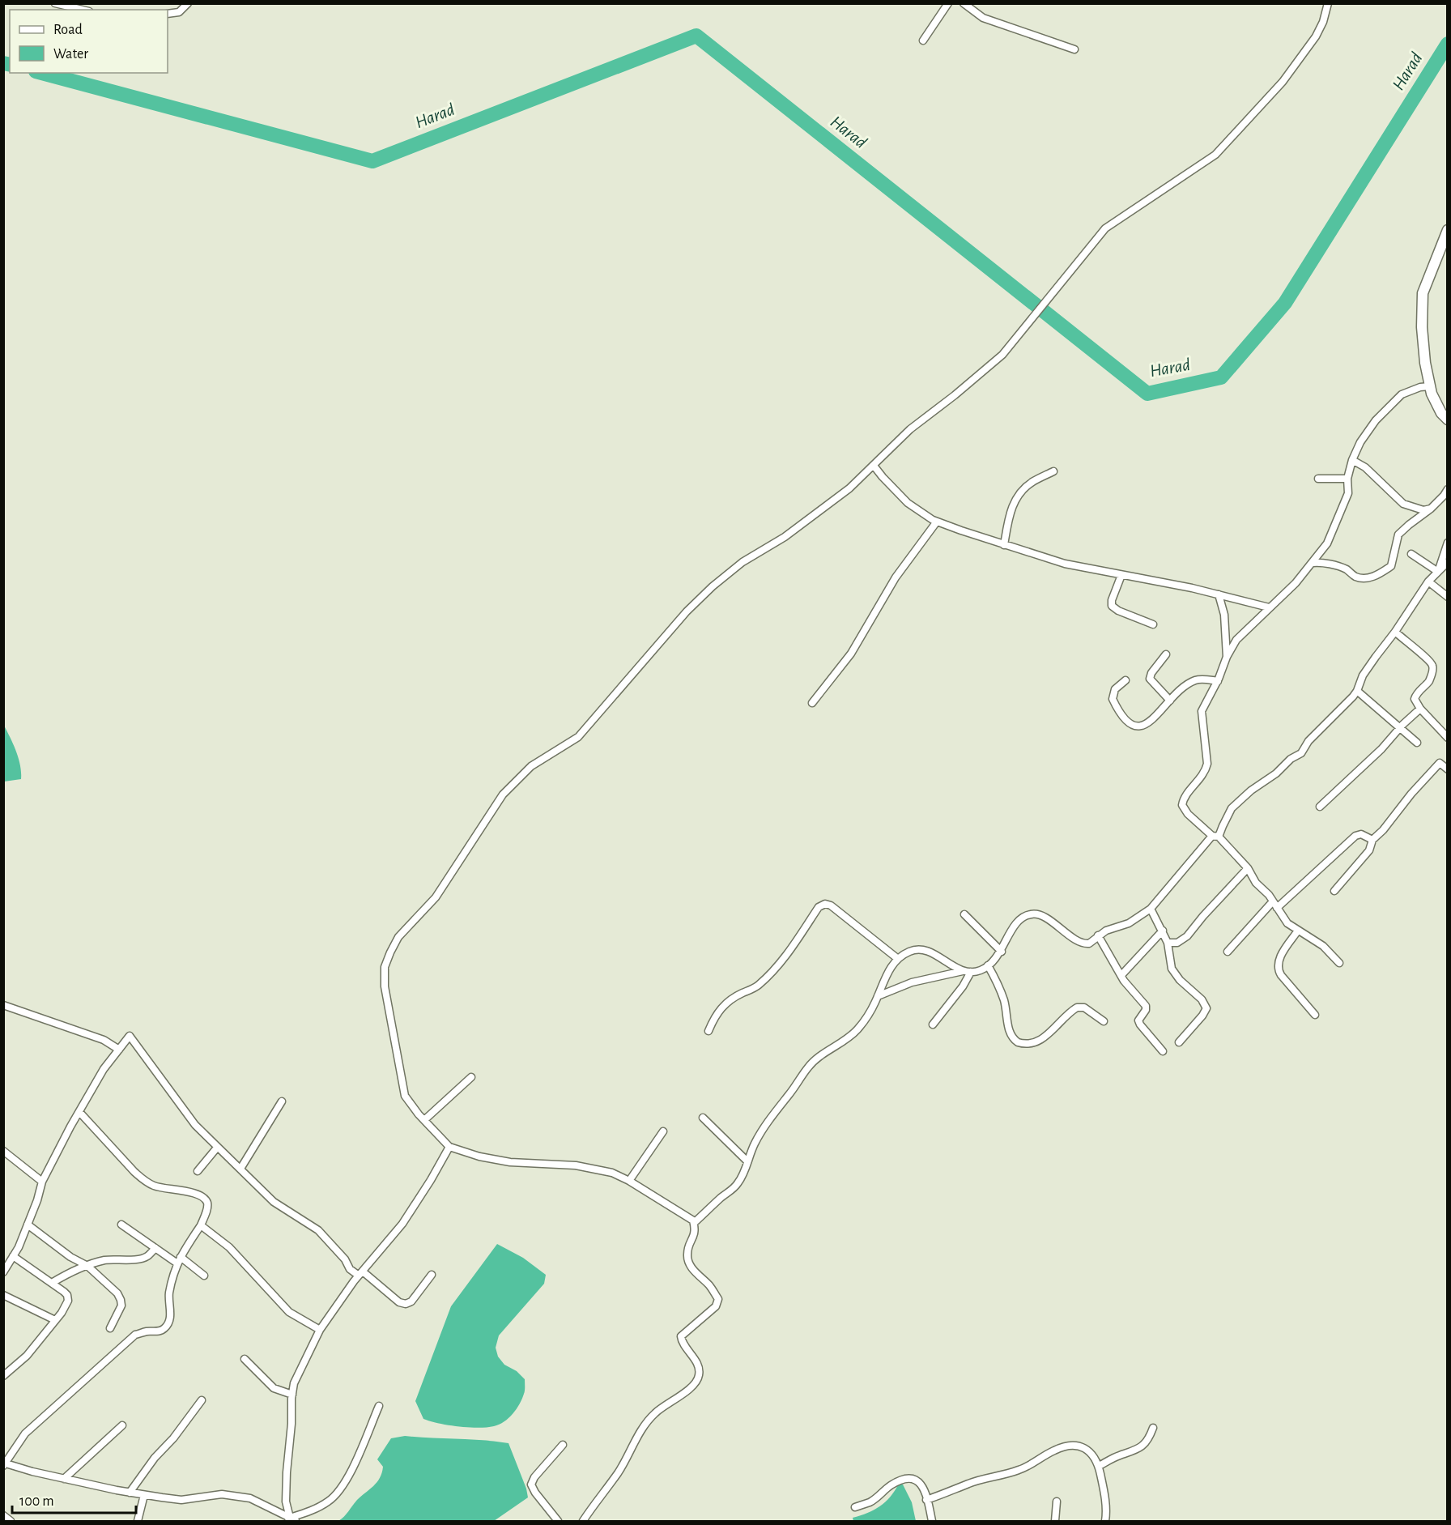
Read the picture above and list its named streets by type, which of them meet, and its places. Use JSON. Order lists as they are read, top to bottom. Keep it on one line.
{"water":["Harad"],"legend":["Road","Water"],"scale_bar":"100 m"}
